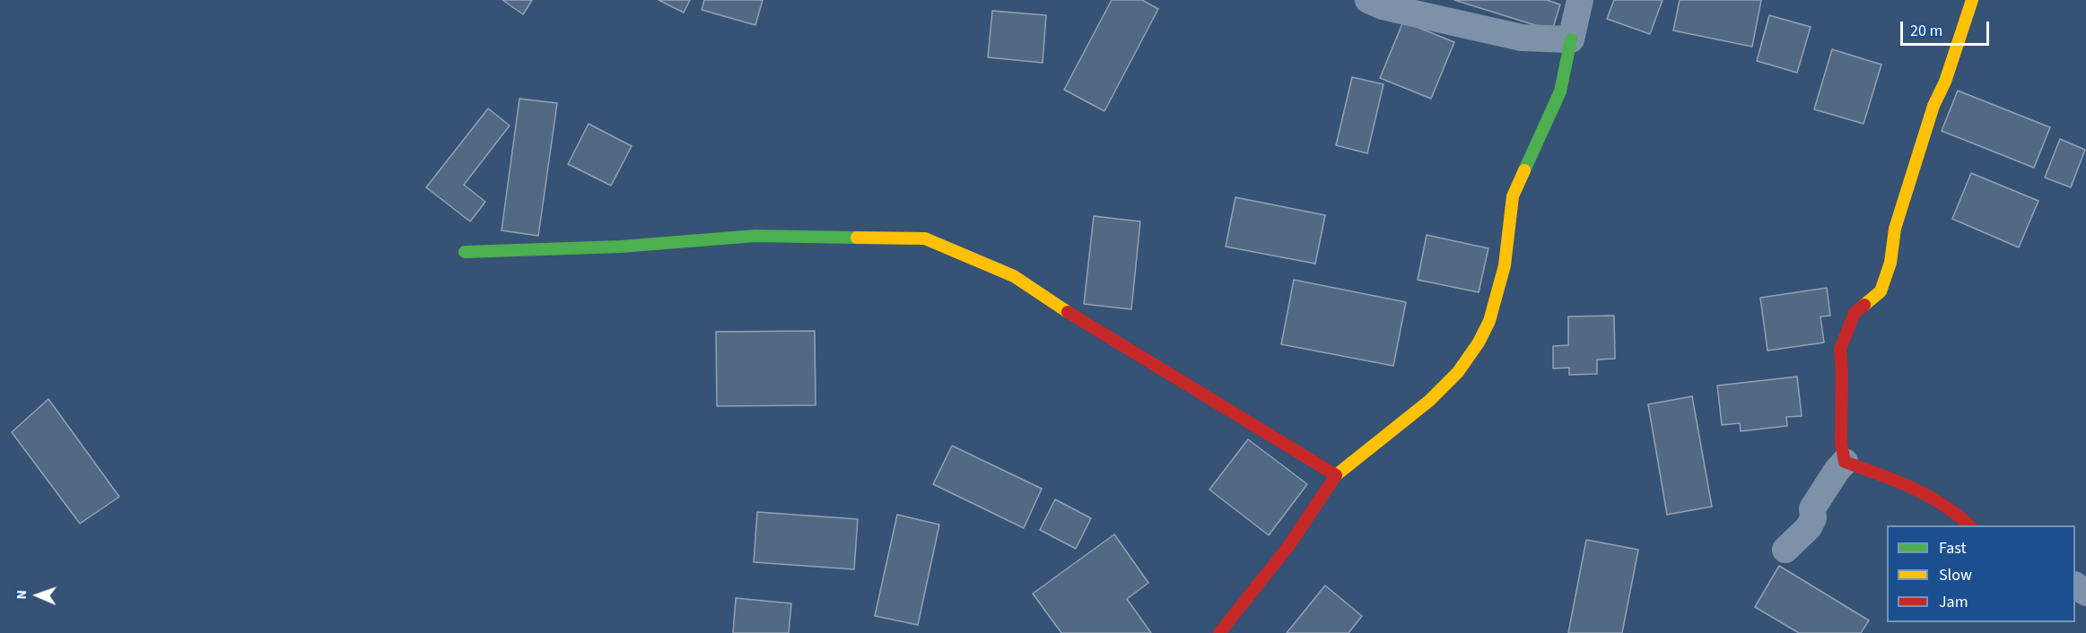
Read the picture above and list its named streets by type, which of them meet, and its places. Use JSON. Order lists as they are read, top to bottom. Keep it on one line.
{"legend":["Fast","Slow","Jam"],"scale_bar":"20 m","north":"left"}
